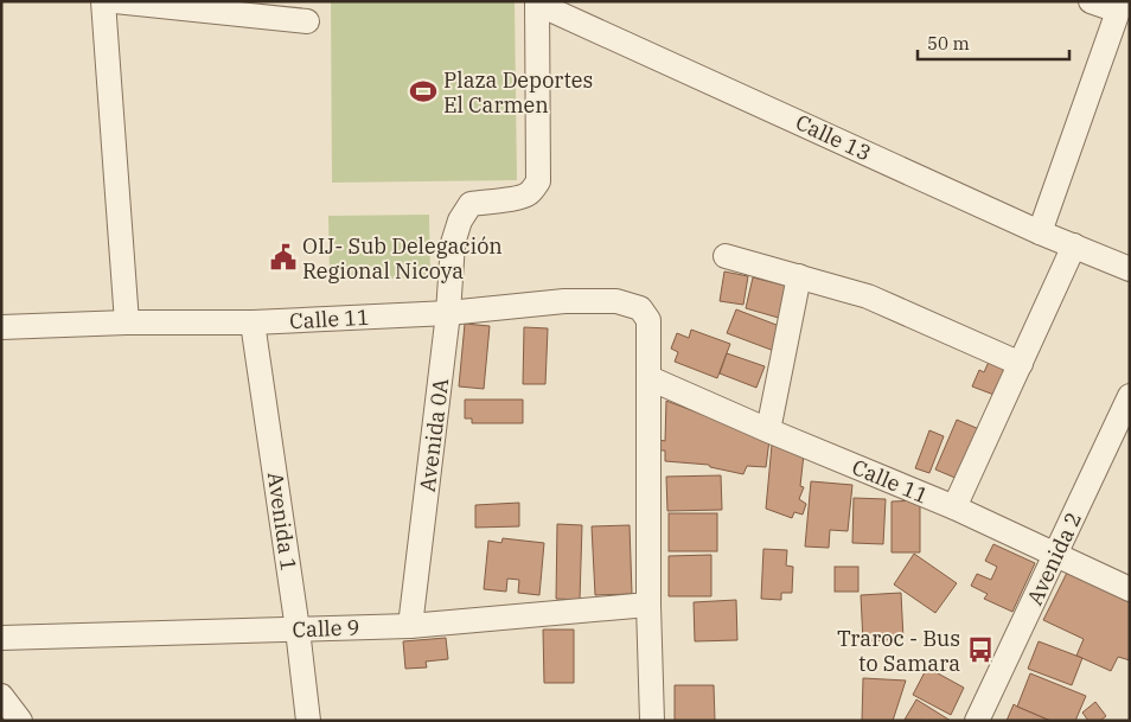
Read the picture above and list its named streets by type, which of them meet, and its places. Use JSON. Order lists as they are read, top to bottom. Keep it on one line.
{"streets":{"street":["Calle 13","Calle 11","Avenida 0A","Avenida 1","Avenida 2","Calle 9"]},"crossings":[["Calle 13","Avenida 0A"],["Calle 11","Avenida 0A"],["Calle 11","Avenida 1"],["Calle 11","Avenida 2"],["Avenida 0A","Calle 9"],["Avenida 1","Calle 9"]],"places":{"sports":["Plaza Deportes El Carmen"],"public building":["OIJ- Sub Delegación Regional Nicoya"],"bus stop":["Traroc - Bus to Samara"]},"scale_bar":"50 m"}
